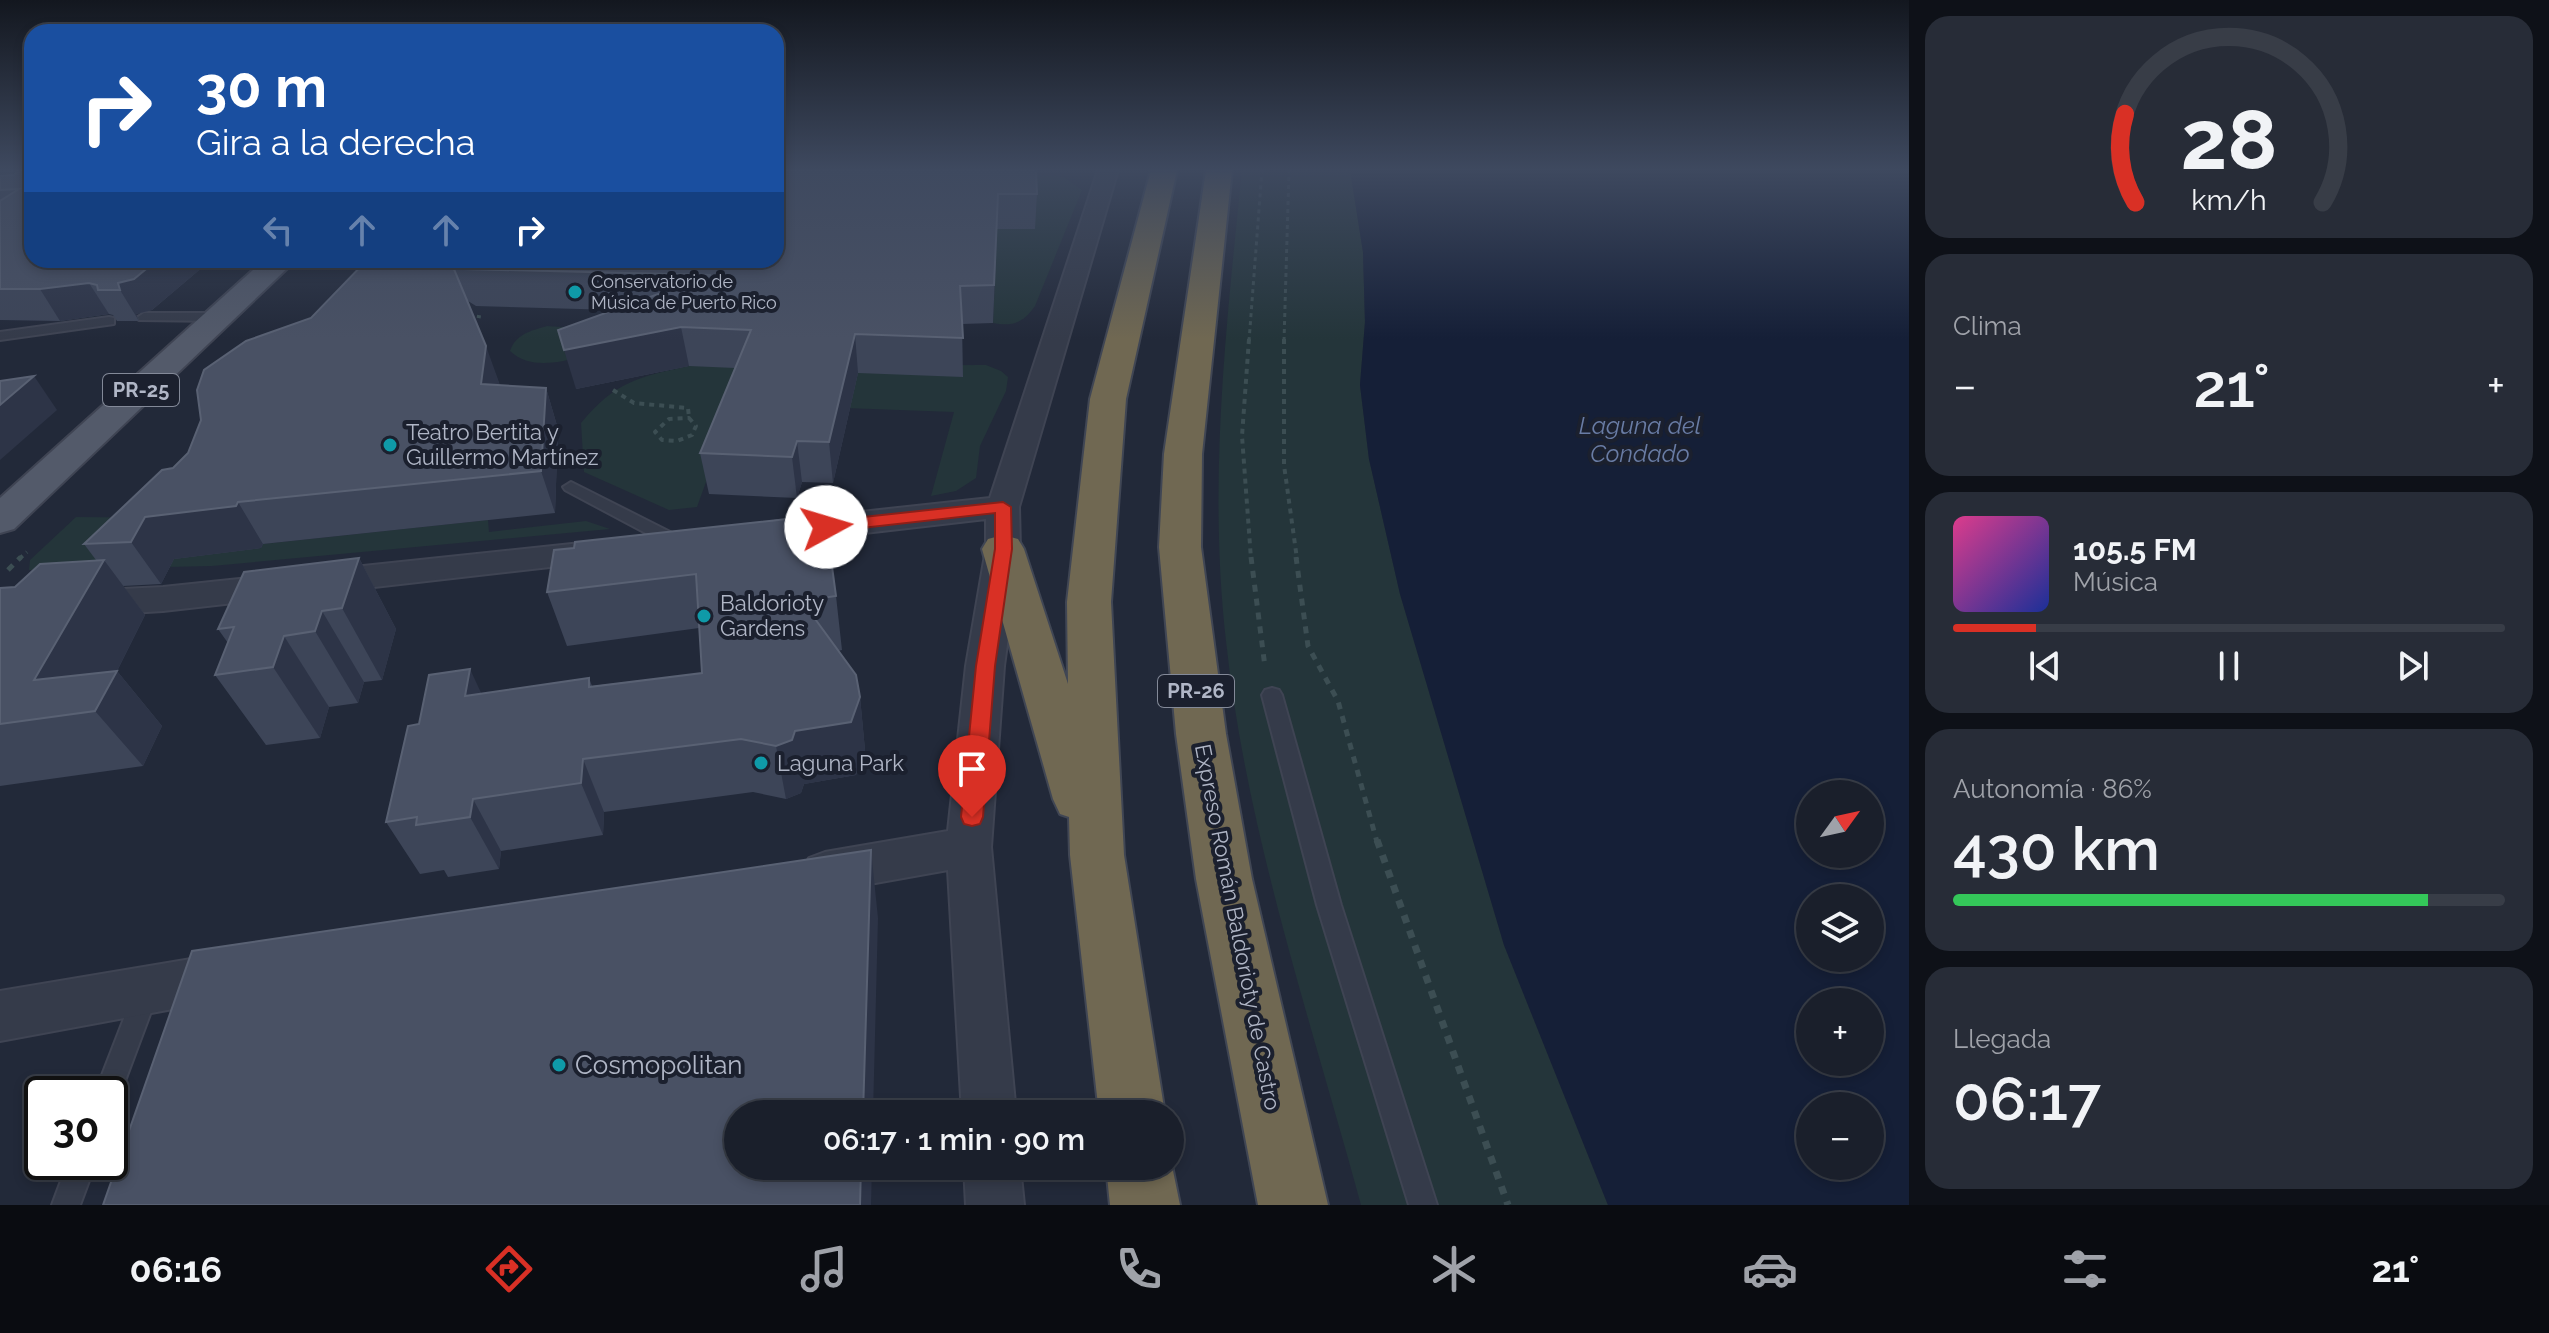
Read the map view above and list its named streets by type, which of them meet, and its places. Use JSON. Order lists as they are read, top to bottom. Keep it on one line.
{"streets":{"highway":["PR-26","Expreso Román Baldorioty de Castro"],"main road":["PR-25"]},"water":["Laguna del Condado"],"places":["Conservatorio de Música de Puerto Rico","Teatro Bertita y Guillermo Martínez","Baldorioty Gardens","Laguna Park","Cosmopolitan"],"north":"top right","page":{"turn":["30 m","Gira a la derecha"],"tile":["Clima",["Autonomía · 86%","430 km"],["Llegada","06:17"]],"heat":["−","21°","+"],"song":["105.5 FM","Música"],"map_buttons":["+","−"],"limit":"30","trip":"06:17 · 1 min · 90 m","tabs":["06:16","21°"],"gauge":["28","km/h"]}}
